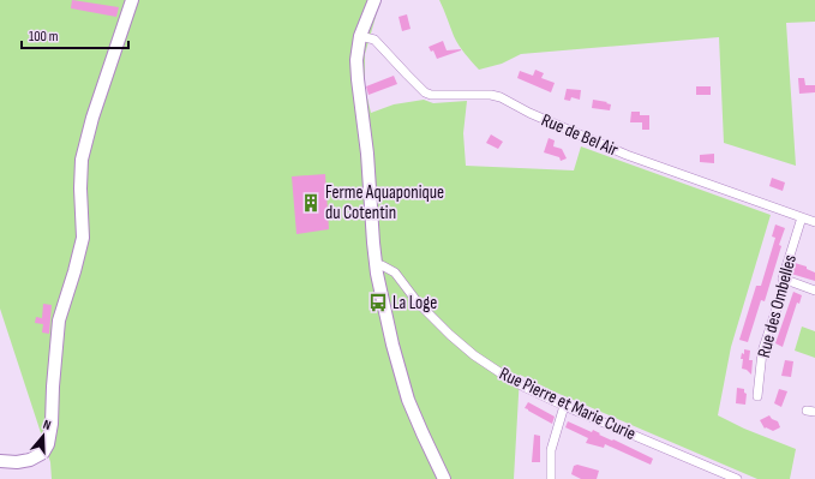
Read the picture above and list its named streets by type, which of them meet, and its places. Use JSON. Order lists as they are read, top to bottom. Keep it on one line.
{"streets":{"street":["Rue de Bel Air","Rue des Ombelles","Rue Pierre et Marie Curie"]},"crossings":[["Rue de Bel Air","Rue des Ombelles"]],"places":{"building":["Ferme Aquaponique du Cotentin"],"bus stop":["La Loge"]},"scale_bar":"100 m","north":"top"}
